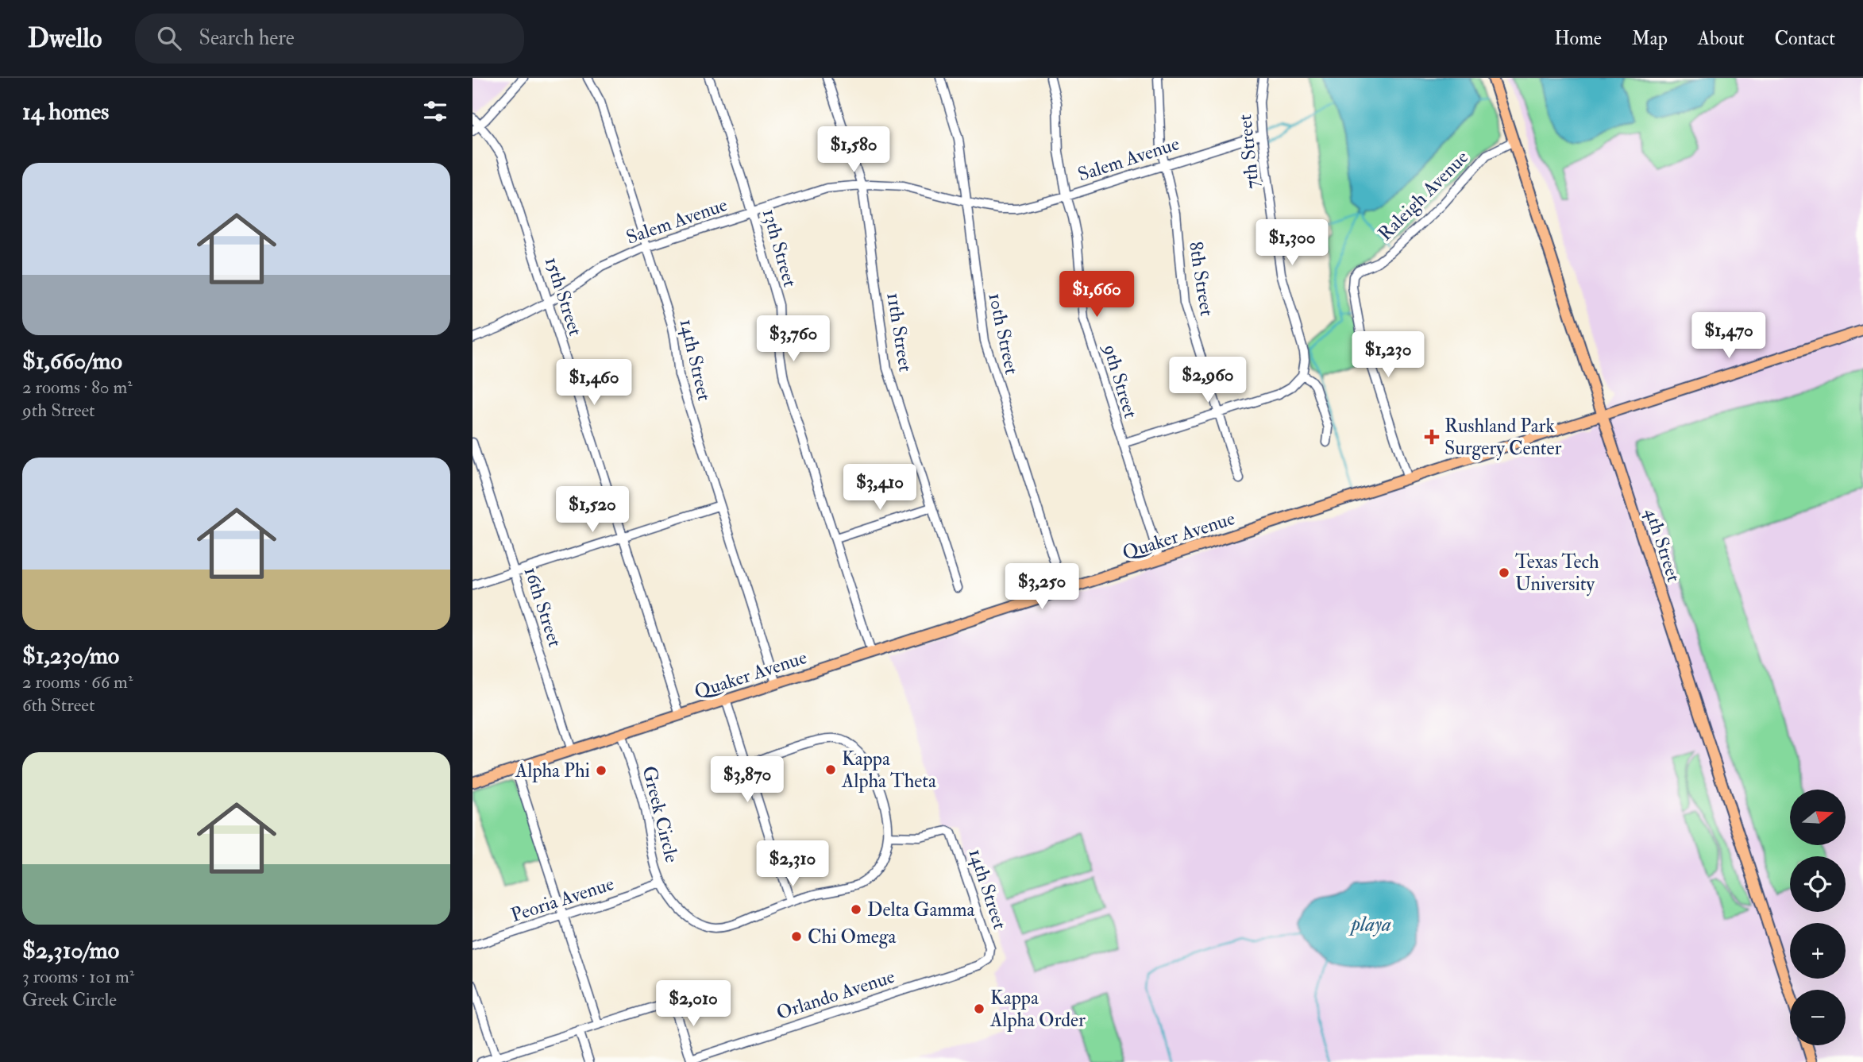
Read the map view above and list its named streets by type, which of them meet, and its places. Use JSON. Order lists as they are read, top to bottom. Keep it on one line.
{"streets":{"main road":["Quaker Avenue","4th Street"],"street":["7th Street","Salem Avenue","Raleigh Avenue","13th Street","8th Street","15th Street","11th Street","10th Street","14th Street","9th Street","16th Street","Greek Circle","Peoria Avenue","Orlando Avenue"]},"crossings":[["7th Street","Salem Avenue"],["Salem Avenue","13th Street"],["Salem Avenue","8th Street"],["Salem Avenue","15th Street"],["Salem Avenue","11th Street"],["Salem Avenue","10th Street"],["Salem Avenue","14th Street"],["Salem Avenue","9th Street"],["Raleigh Avenue","Quaker Avenue"],["Raleigh Avenue","4th Street"],["13th Street","Quaker Avenue"],["15th Street","Quaker Avenue"],["10th Street","Quaker Avenue"],["14th Street","Quaker Avenue"],["14th Street","Greek Circle"],["14th Street","Orlando Avenue"],["9th Street","Quaker Avenue"],["Quaker Avenue","4th Street"],["Quaker Avenue","16th Street"],["Quaker Avenue","Greek Circle"],["Greek Circle","Peoria Avenue"]],"water":["playa"],"places":{"health":["Rushland Park Surgery Center"],"other":["Texas Tech University","Kappa Alpha Theta","Alpha Phi","Delta Gamma","Chi Omega","Kappa Alpha Order"]},"north":"right","page":{"header":"Dwello","search":"Search here","nav":["Home","Map","About","Contact"],"heading":"14 homes","price":["$1,580","$1,300","$1,660","$1,470","$3,760","$1,230","$2,960","$1,460","$3,410","$1,520","$3,250","$3,870","$2,310","$2,010"],"list":[{"name":"$1,660/mo","note":"2 rooms · 80 m² · 9th Street"},{"name":"$1,230/mo","note":"2 rooms · 66 m² · 6th Street"},{"name":"$2,310/mo","note":"3 rooms · 101 m² · Greek Circle"}],"map_buttons":["+","−"]}}
